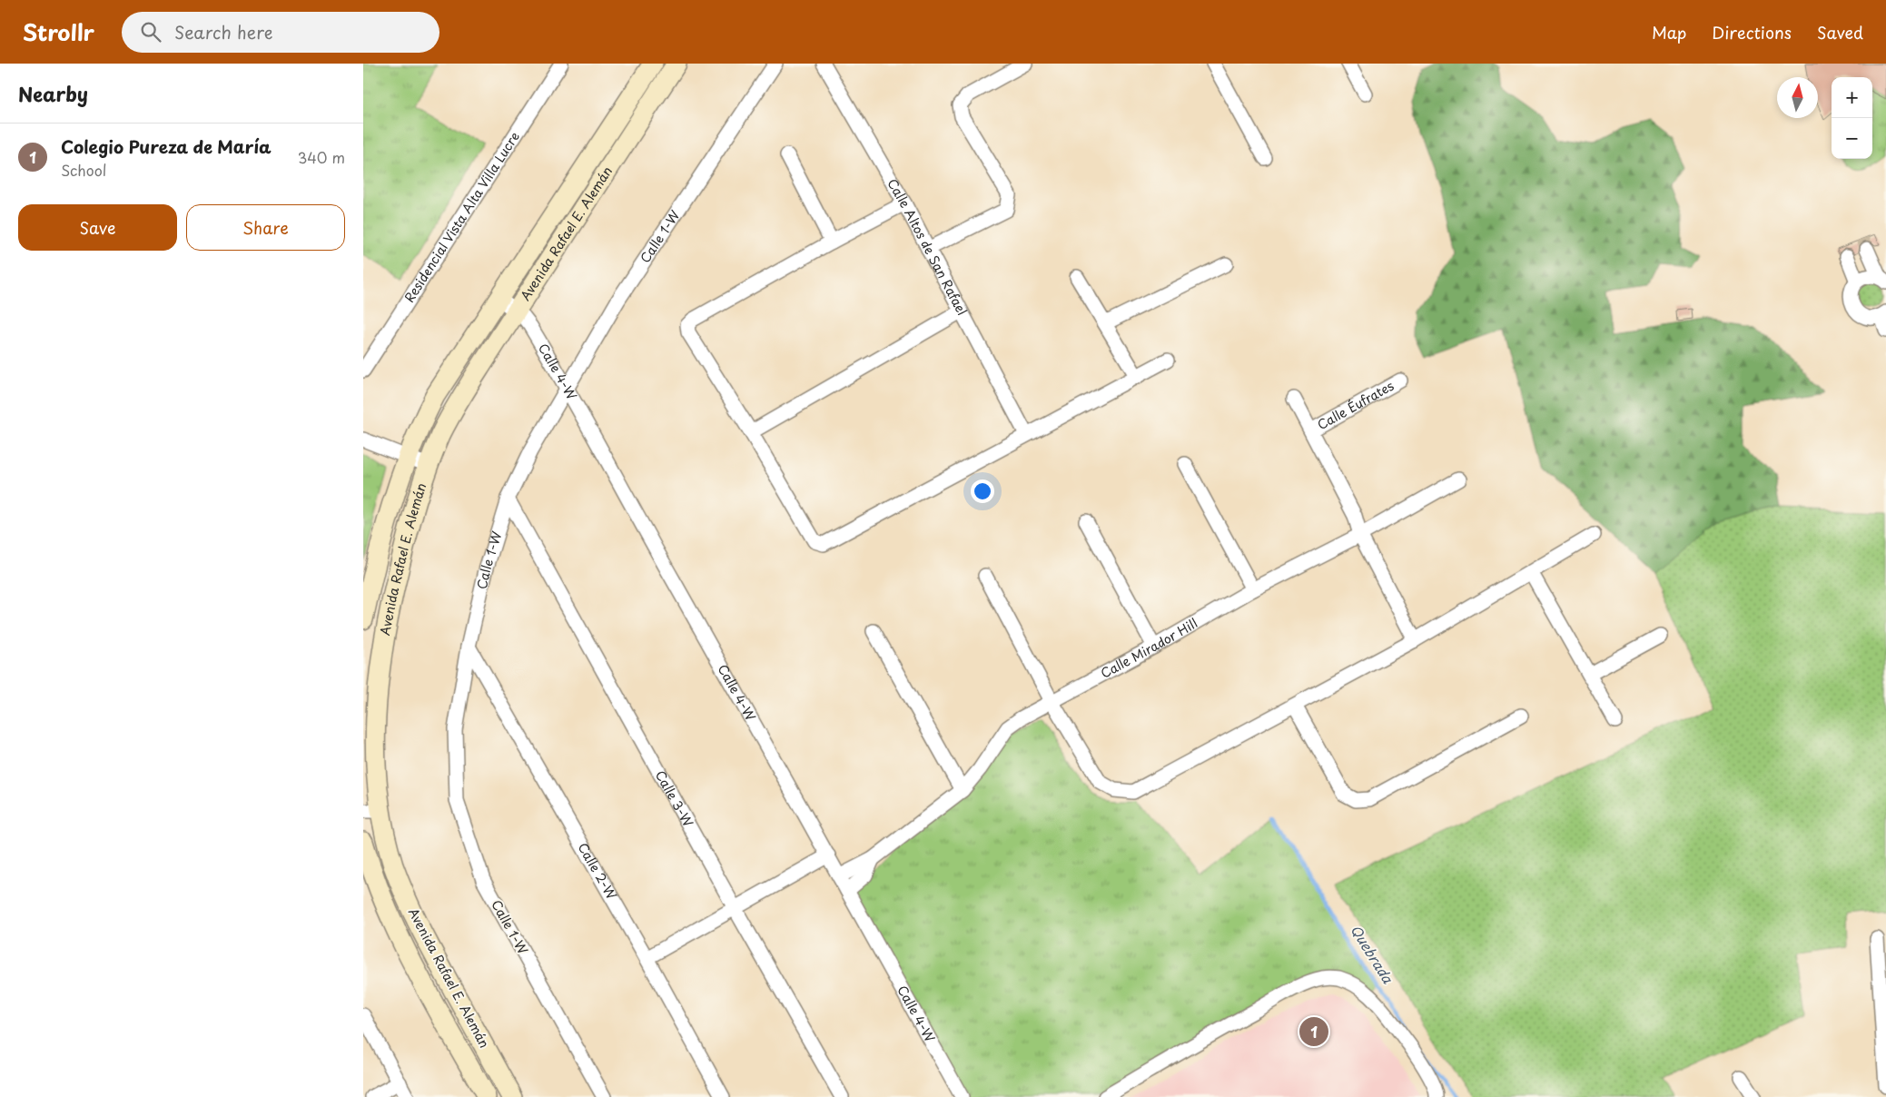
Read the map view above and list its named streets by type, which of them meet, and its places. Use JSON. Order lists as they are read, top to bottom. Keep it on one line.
{"streets":{"main road":["Avenida Rafael E. Alemán"],"street":["Residencial Vista Alta Villa Lucre","Calle 1-W","Calle Altos de San Rafael","Calle 4-W","Calle Éufrates","Calle Mirador Hill","Calle 3-W","Calle 2-W"]},"crossings":[["Avenida Rafael E. Alemán","Calle 4-W"],["Calle 1-W","Calle 4-W"],["Calle 1-W","Calle 3-W"],["Calle 1-W","Calle 2-W"],["Calle 4-W","Calle Mirador Hill"]],"water":["Quebrada"],"north":"top","page":{"header":"Strollr","search":"Search here","nav":["Map","Directions","Saved"],"heading":"Nearby","map_buttons":["+","−"],"list":[{"mark":"1","name":"Colegio Pureza de María","note":"School","value":"340 m"}],"buttons":["Save","Share"],"pins":"1"}}
